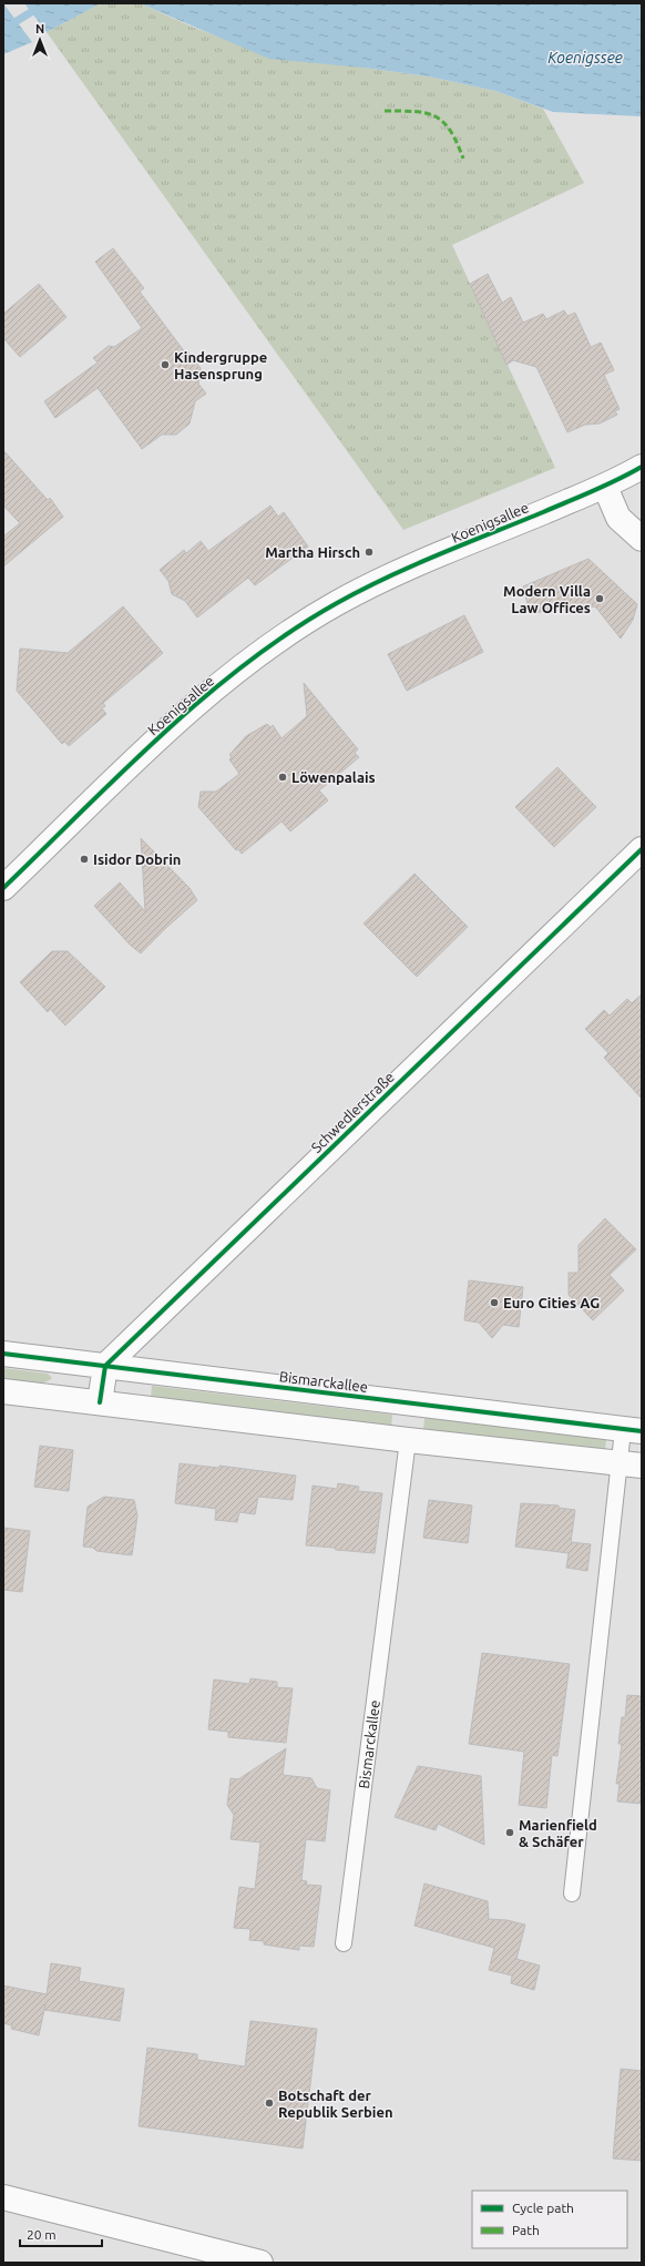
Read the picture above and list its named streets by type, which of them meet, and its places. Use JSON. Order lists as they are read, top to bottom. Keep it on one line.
{"streets":{"street":["Koenigsallee","Schwedlerstraße","Bismarckallee"]},"crossings":[["Schwedlerstraße","Bismarckallee"]],"water":["Koenigssee"],"places":["Kindergruppe Hasensprung","Martha Hirsch","Modern Villa Law Offices","Löwenpalais","Isidor Dobrin","Euro Cities AG","Marienfield & Schäfer","Botschaft der Republik Serbien"],"legend":["Cycle path","Path"],"scale_bar":"20 m","north":"top"}
